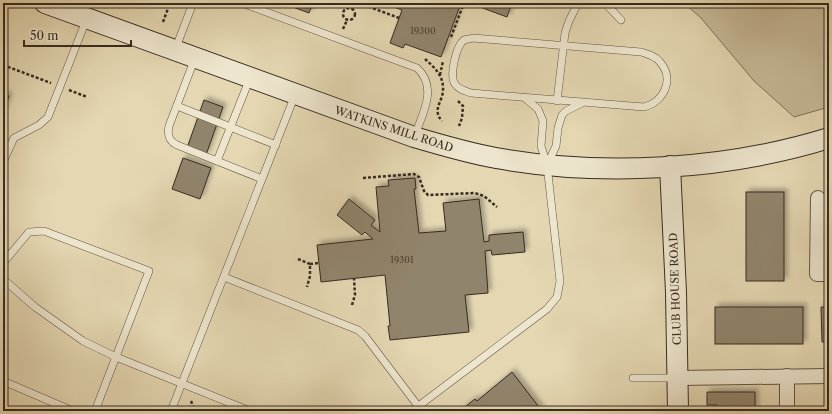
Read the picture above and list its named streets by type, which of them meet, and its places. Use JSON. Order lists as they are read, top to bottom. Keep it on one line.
{"streets":{"street":["WATKINS MILL ROAD","CLUB HOUSE ROAD"]},"crossings":[["WATKINS MILL ROAD","CLUB HOUSE ROAD"]],"house_numbers":["19300","19301"],"scale_bar":"50 m"}
